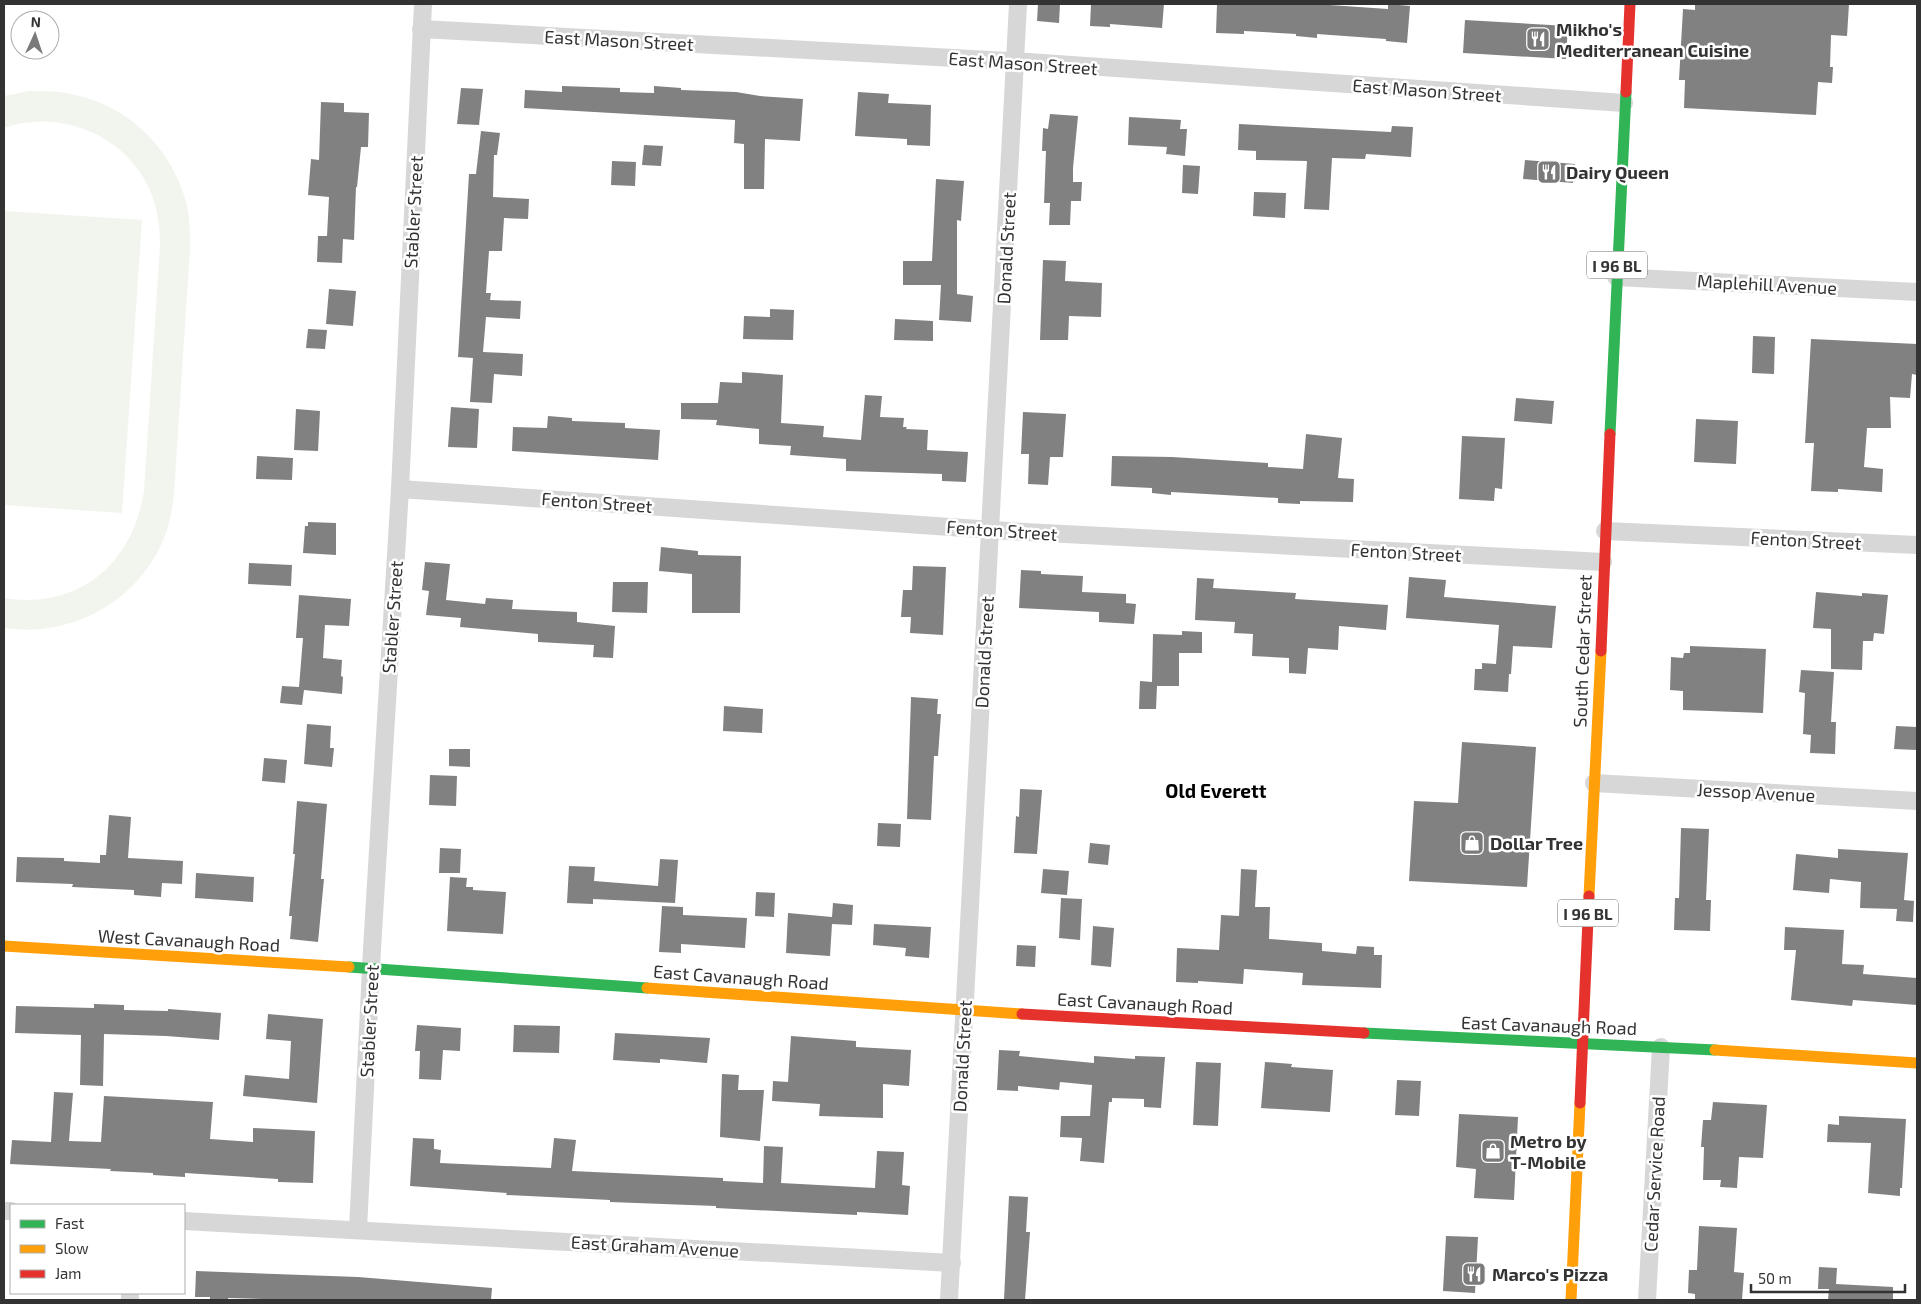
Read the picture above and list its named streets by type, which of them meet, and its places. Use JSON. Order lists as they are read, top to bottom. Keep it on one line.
{"streets":{"street":["East Mason Street","Stabler Street","Donald Street","I 96 BL","Maplehill Avenue","Fenton Street","South Cedar Street","Jessop Avenue","West Cavanaugh Road","East Cavanaugh Road","Cedar Service Road","East Graham Avenue"]},"crossings":[["East Mason Street","Stabler Street"],["East Mason Street","Donald Street"],["East Mason Street","South Cedar Street"],["Stabler Street","Fenton Street"],["Stabler Street","West Cavanaugh Road"],["Stabler Street","East Cavanaugh Road"],["Stabler Street","East Graham Avenue"],["Donald Street","Fenton Street"],["Donald Street","East Cavanaugh Road"],["Donald Street","East Graham Avenue"],["Maplehill Avenue","South Cedar Street"],["Fenton Street","South Cedar Street"],["South Cedar Street","Jessop Avenue"],["South Cedar Street","East Cavanaugh Road"],["West Cavanaugh Road","East Cavanaugh Road"],["East Cavanaugh Road","Cedar Service Road"]],"districts":["Old Everett"],"places":{"restaurant":["Mikho's Mediterranean Cuisine","Dairy Queen","Marco's Pizza"],"shop":["Dollar Tree","Metro by T-Mobile"]},"legend":["Fast","Slow","Jam"],"scale_bar":"50 m","north":"top"}
